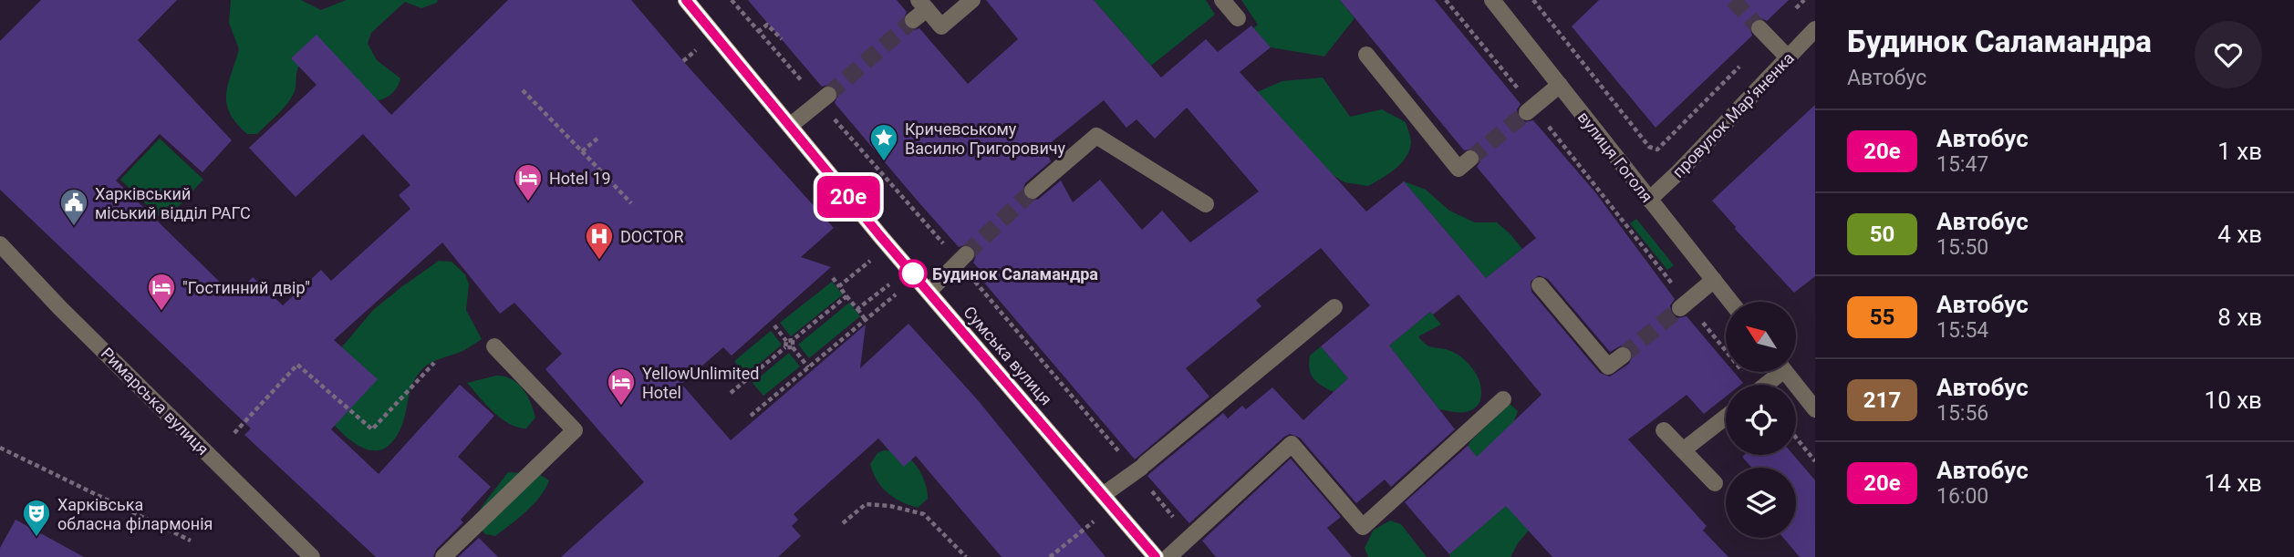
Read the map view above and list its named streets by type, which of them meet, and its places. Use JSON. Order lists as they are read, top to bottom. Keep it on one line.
{"streets":{"main road":["Сумська вулиця"],"street":["провулок Мар’яненка","вулиця Гоголя","Римарська вулиця"]},"crossings":[["провулок Мар’яненка","вулиця Гоголя"]],"places":{"place":["Кричевському Василю Григоровичу"],"hotel":["Hotel 19","\"Гостинний двір\"","YellowUnlimited Hotel"],"public building":["Харківський міський відділ РАГС"],"hospital":["DOCTOR"],"other":["Будинок Саламандра"],"theatre":["Харківська обласна філармонія"]},"lines":["bus line 20е"],"north":"top left","page":{"on_map":"20е","heading":["Будинок Саламандра","Автобус"],"list":[{"mark":"20е","name":"Автобус","note":"15:47","value":"1 хв"},{"mark":"50","name":"Автобус","note":"15:50","value":"4 хв"},{"mark":"55","name":"Автобус","note":"15:54","value":"8 хв"},{"mark":"217","name":"Автобус","note":"15:56","value":"10 хв"},{"mark":"20е","name":"Автобус","note":"16:00","value":"14 хв"}]}}
